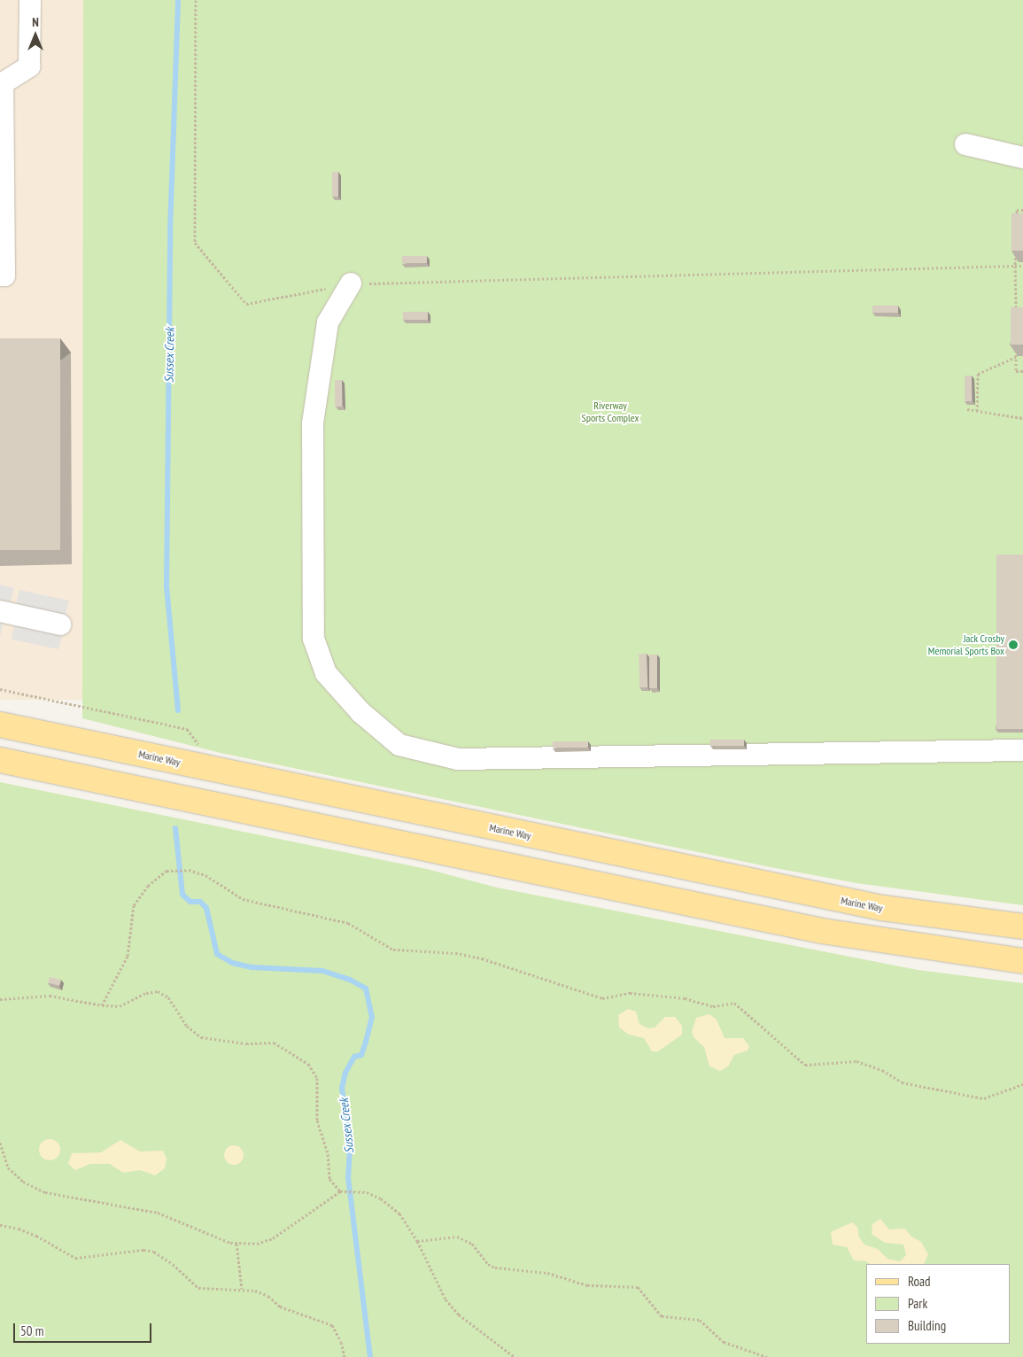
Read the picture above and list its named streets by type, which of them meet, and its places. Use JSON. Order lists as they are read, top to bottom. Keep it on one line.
{"streets":{"main road":["Marine Way"]},"water":["Sussex Creek"],"parks":["Riverway Sports Complex"],"places":["Jack Crosby Memorial Sports Box"],"legend":["Road","Park","Building"],"scale_bar":"50 m","north":"top"}
